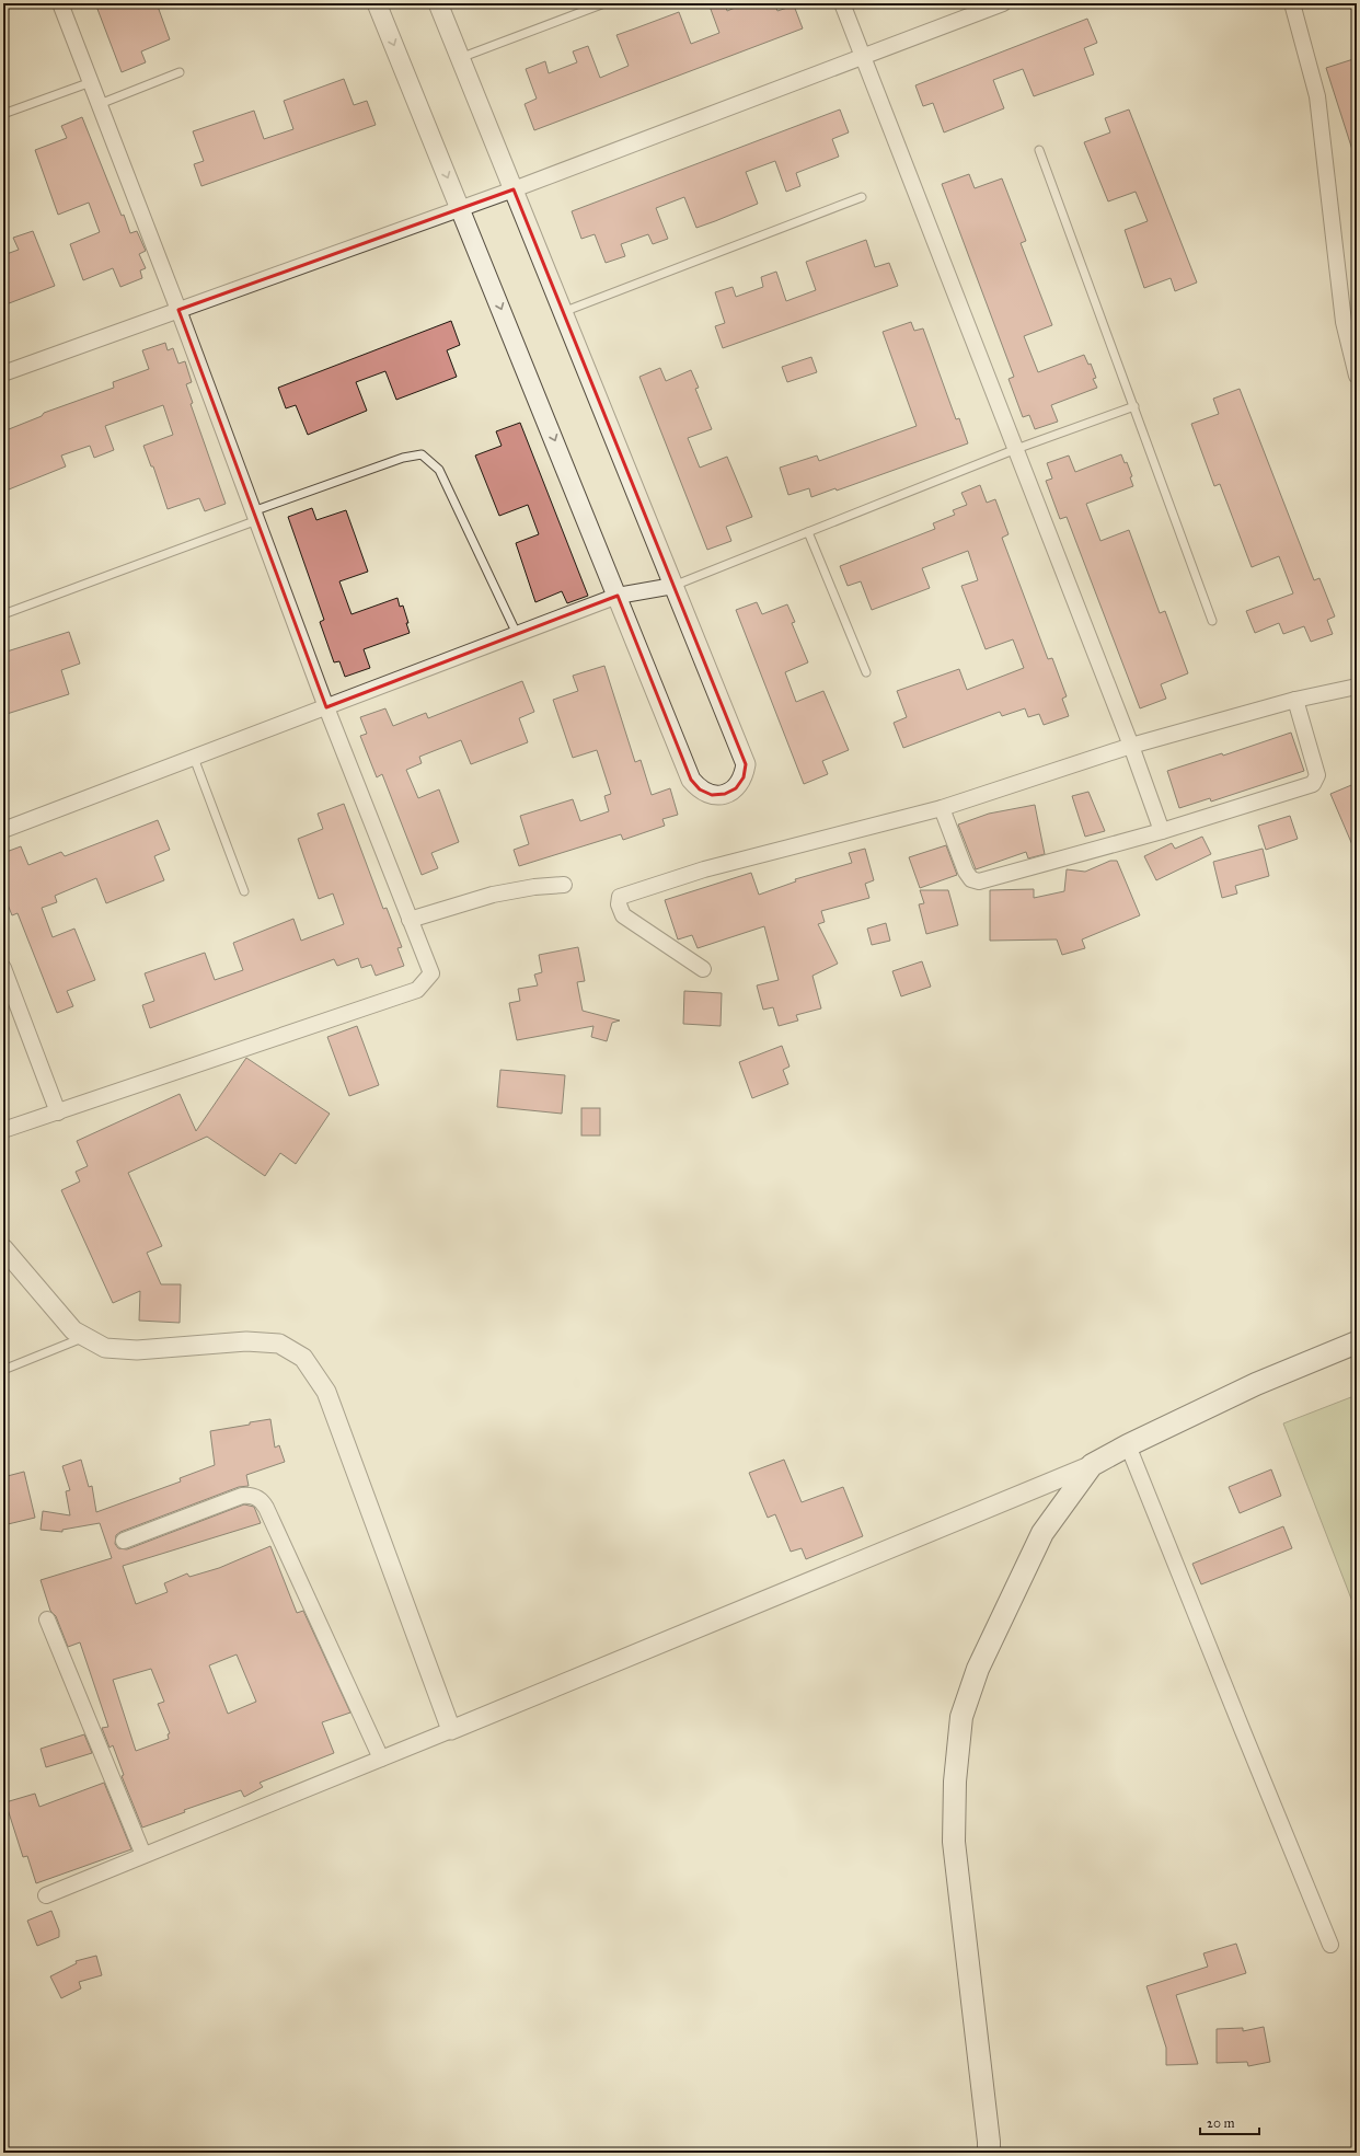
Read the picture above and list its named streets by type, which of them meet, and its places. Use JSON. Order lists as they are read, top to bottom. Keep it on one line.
{"scale_bar":"20 m"}
